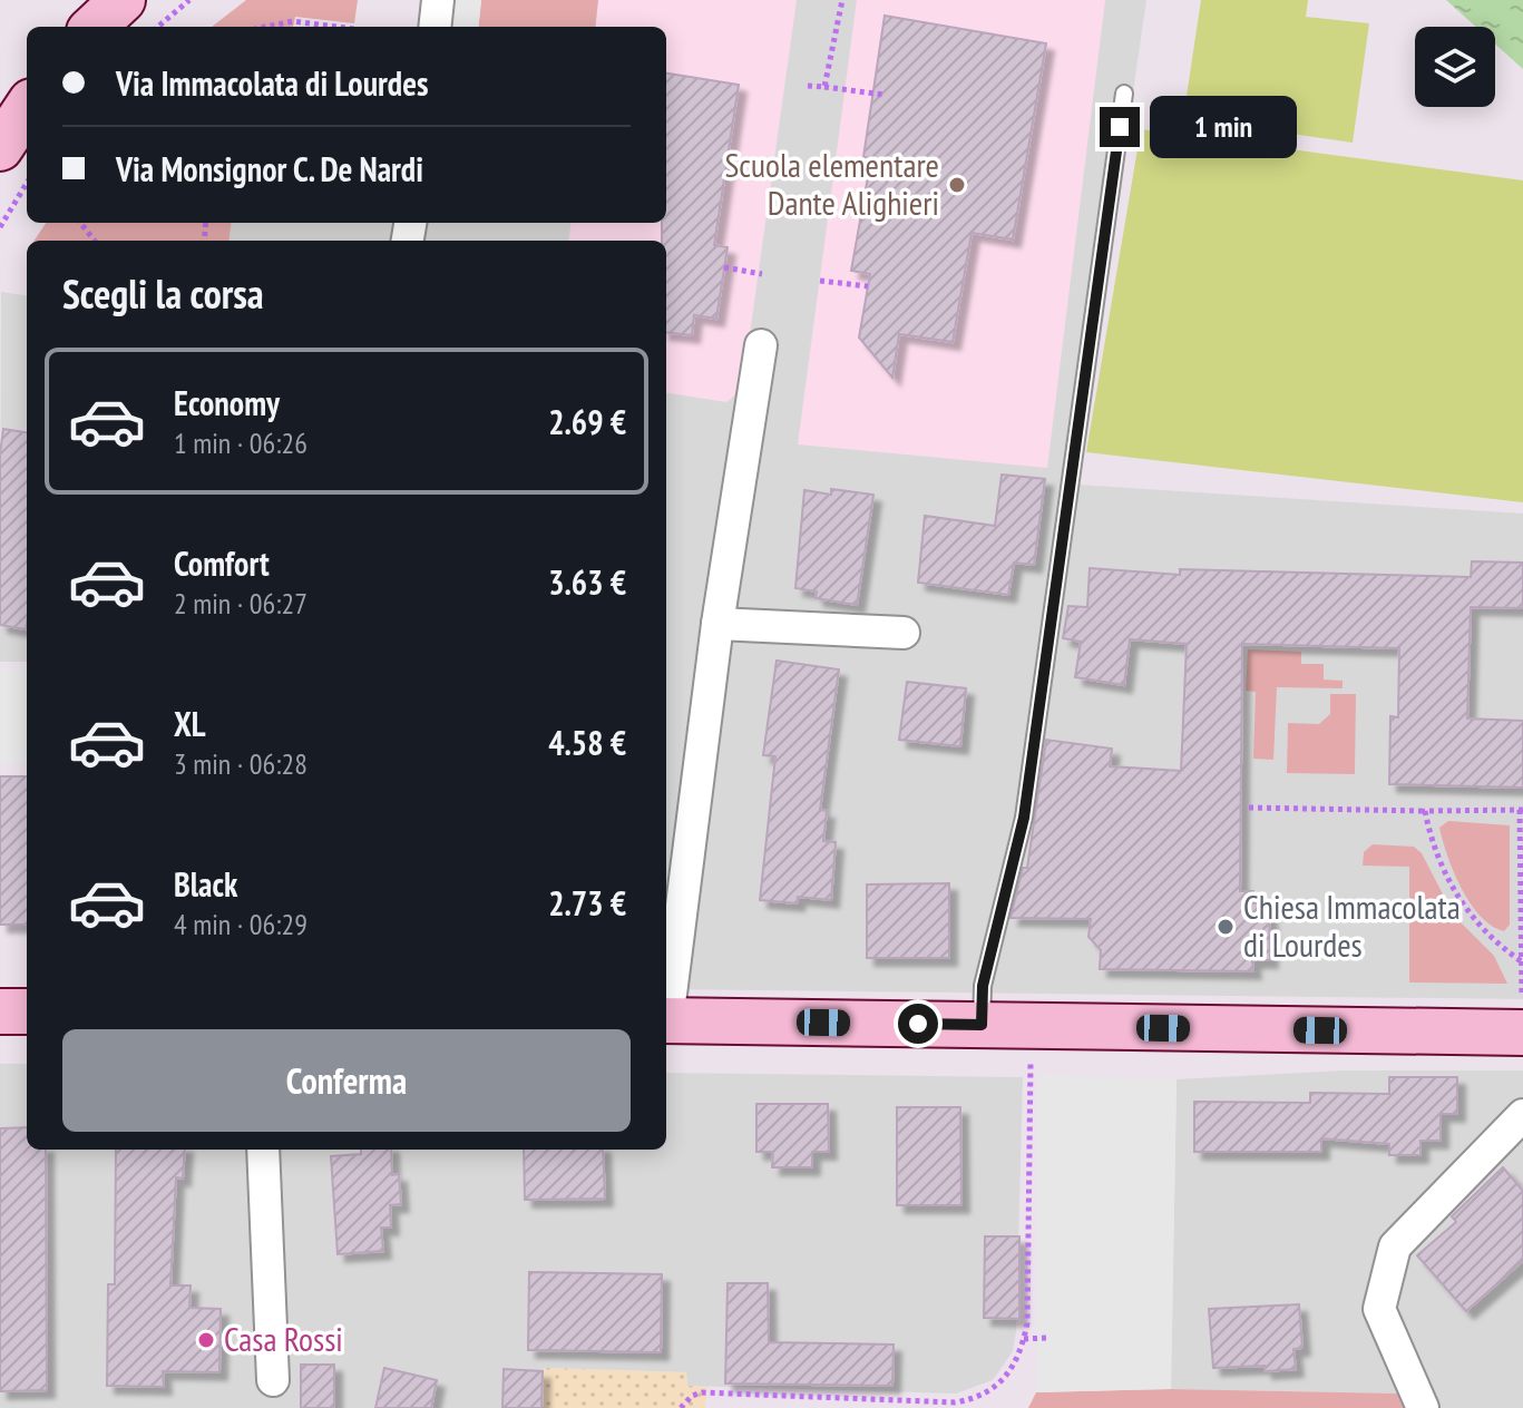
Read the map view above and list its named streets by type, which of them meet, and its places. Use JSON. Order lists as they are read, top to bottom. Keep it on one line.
{"places":["Scuola elementare Dante Alighieri","Chiesa Immacolata di Lourdes","Casa Rossi"],"page":{"banner":["Via Immacolata di Lourdes","Via Monsignor C. De Nardi"],"bubble":"1 min","heading":"Scegli la corsa","list":[{"name":"Economy","note":"1 min · 06:26","value":"2.69 €"},{"name":"Comfort","note":"2 min · 06:27","value":"3.63 €"},{"name":"XL","note":"3 min · 06:28","value":"4.58 €"},{"name":"Black","note":"4 min · 06:29","value":"2.73 €"}],"buttons":"Conferma"}}
